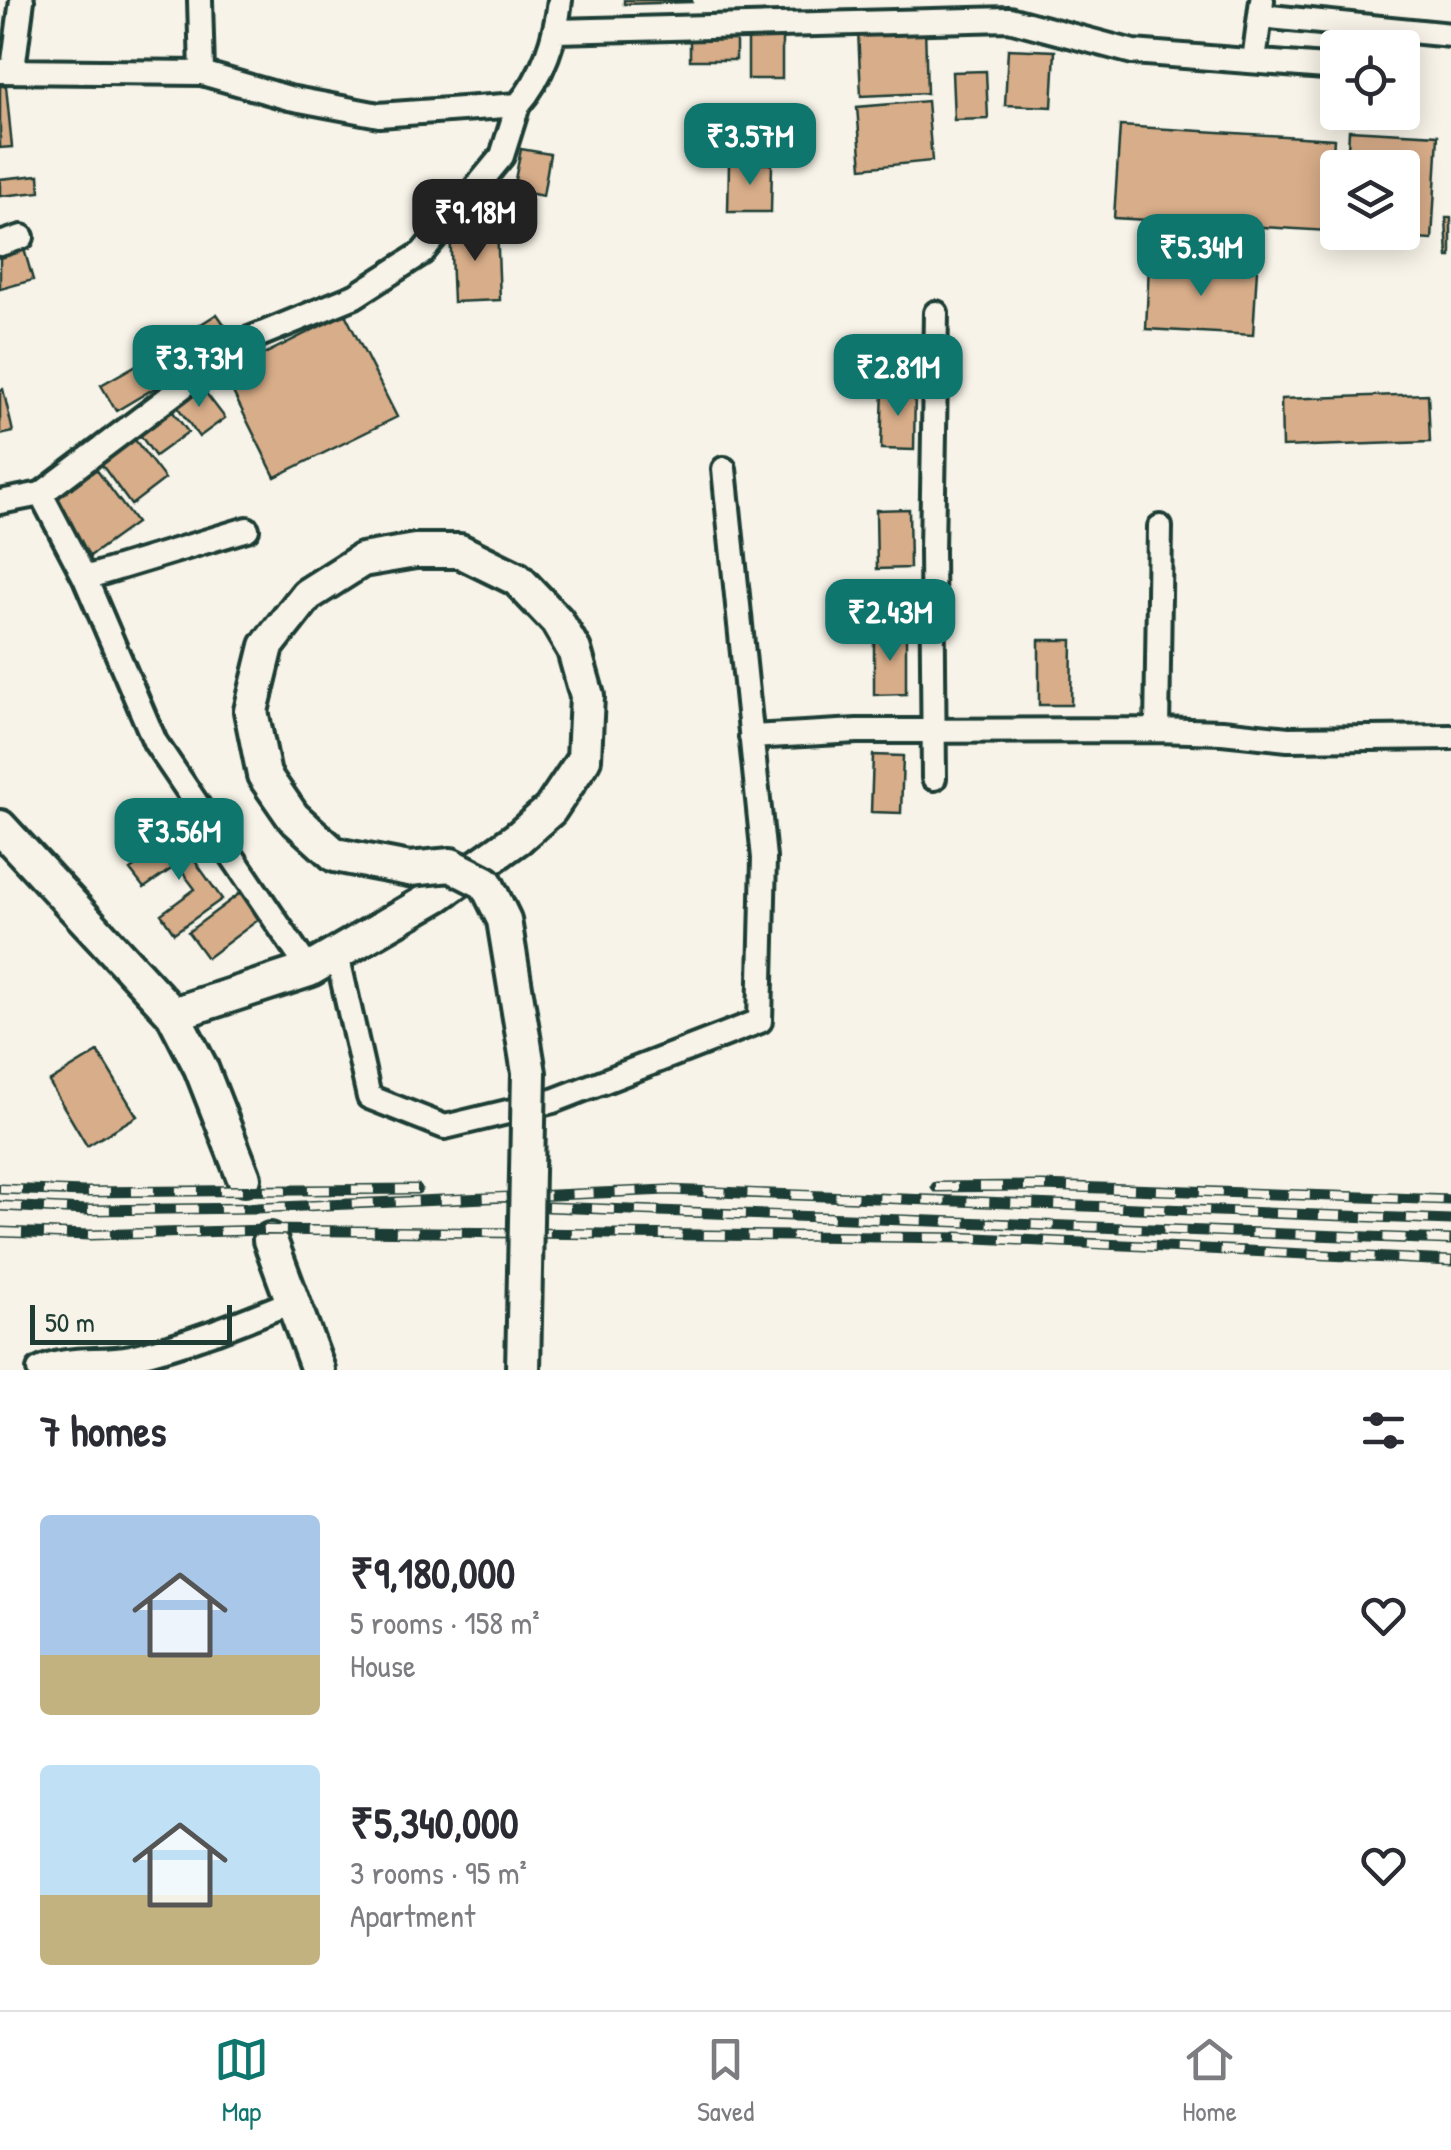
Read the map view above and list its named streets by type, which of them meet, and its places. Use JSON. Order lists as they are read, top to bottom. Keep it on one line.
{"scale_bar":"50 m","page":{"price":["₹3.57M","₹9.18M","₹5.34M","₹3.73M","₹2.81M","₹2.43M","₹3.56M"],"scale":"50 m","heading":"7 homes","list":[{"name":"₹9,180,000","note":"5 rooms · 158 m² · House"},{"name":"₹5,340,000","note":"3 rooms · 95 m² · Apartment"}],"tabs":["Map","Saved","Home"]}}
